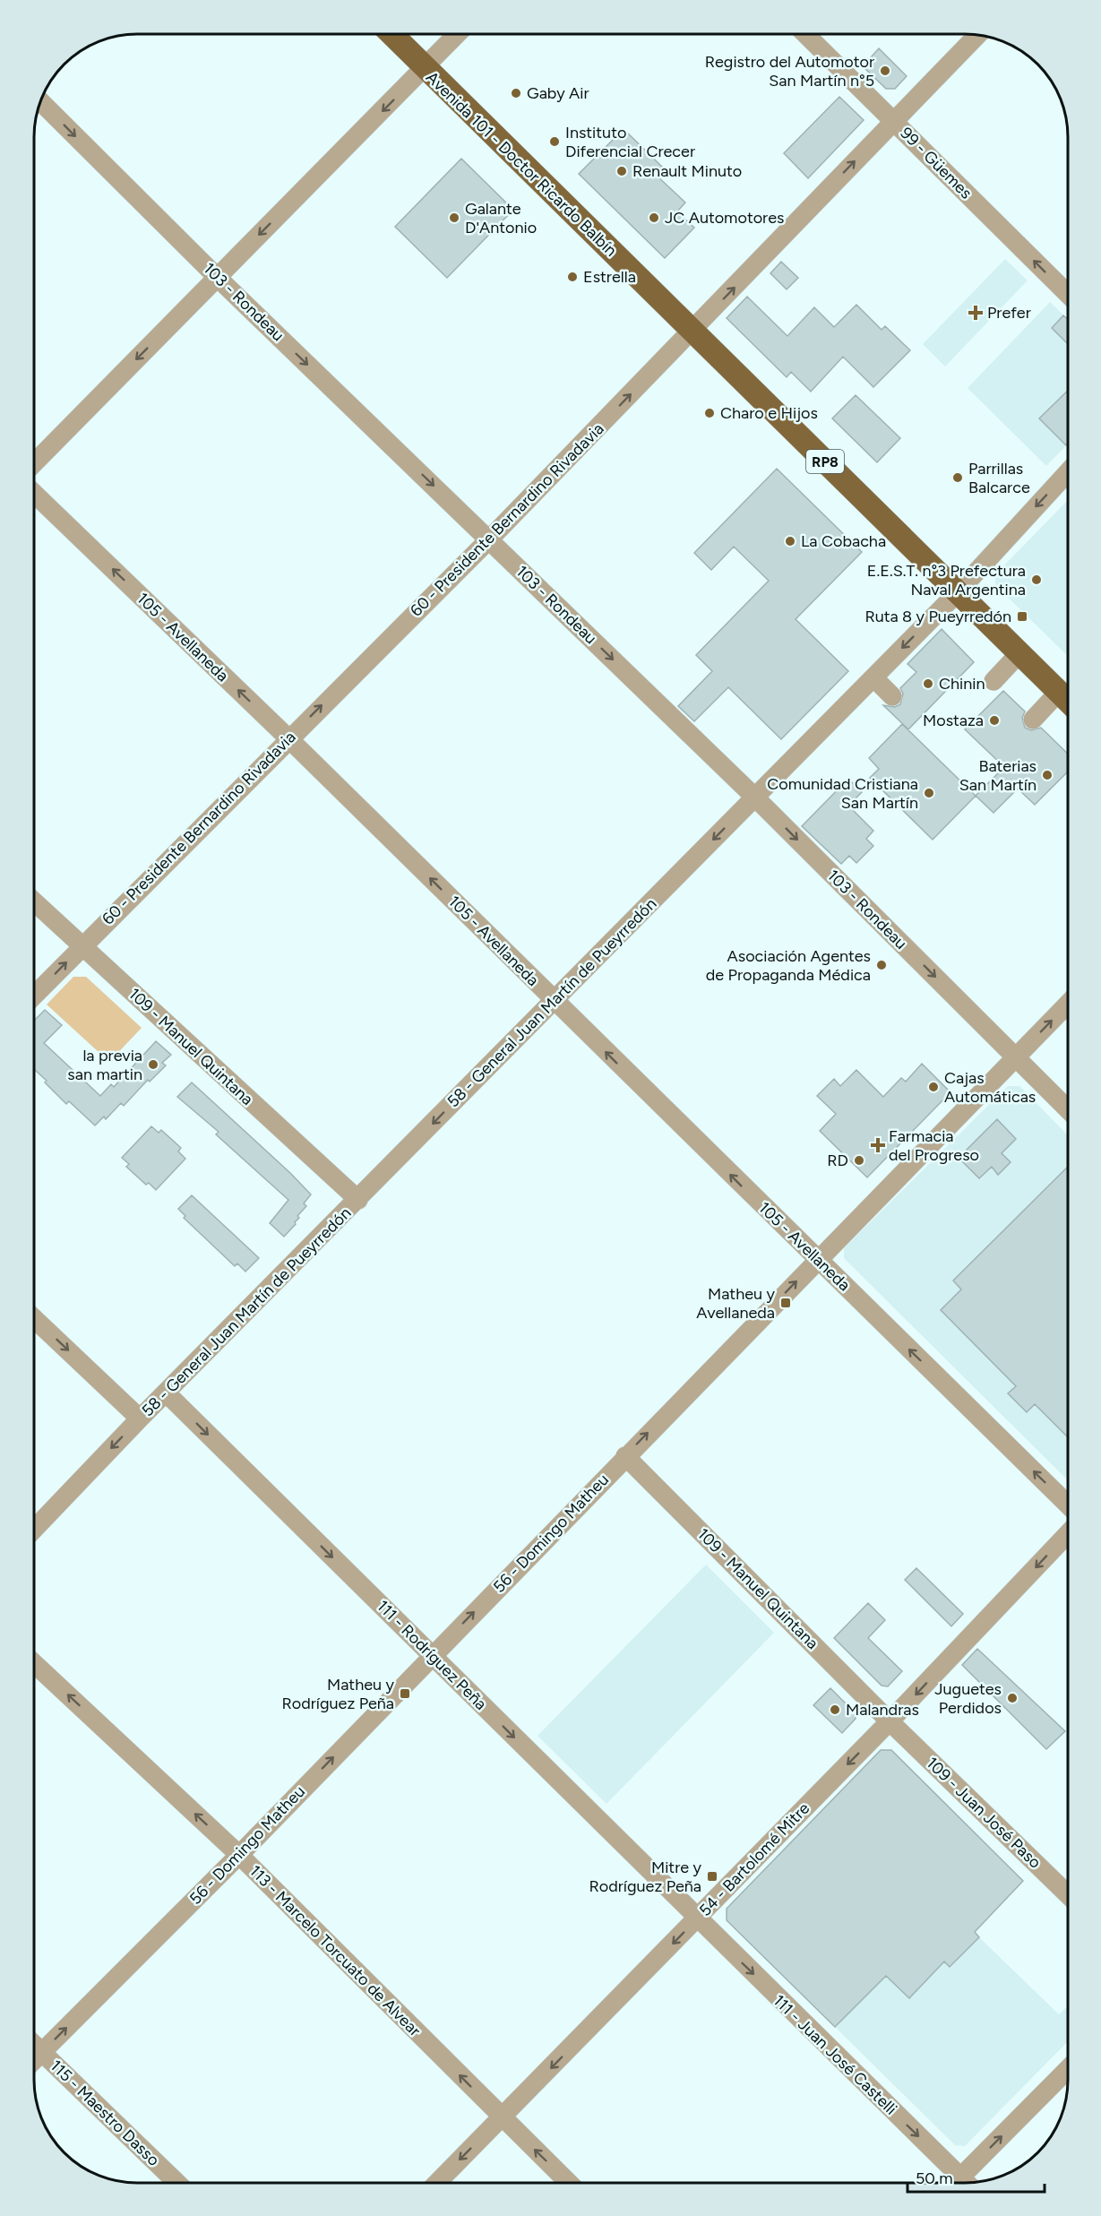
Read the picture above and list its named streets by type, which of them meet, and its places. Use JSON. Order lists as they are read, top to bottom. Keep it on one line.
{"streets":{"main road":["Avenida 101 - Doctor Ricardo Balbín","RP8"],"street":["99 - Güemes","103 - Rondeau","60 - Presidente Bernardino Rivadavia","105 - Avellaneda","58 - General Juan Martín de Pueyrredón","109 - Manuel Quintana","56 - Domingo Matheu","111 - Rodríguez Peña","109 - Juan José Paso","54 - Bartolomé Mitre","113 - Marcelo Torcuato de Alvear","111 - Juan José Castelli","115 - Maestro Dasso"]},"crossings":[["99 - Güemes","60 - Presidente Bernardino Rivadavia"],["Avenida 101 - Doctor Ricardo Balbín","60 - Presidente Bernardino Rivadavia"],["Avenida 101 - Doctor Ricardo Balbín","58 - General Juan Martín de Pueyrredón"],["103 - Rondeau","60 - Presidente Bernardino Rivadavia"],["103 - Rondeau","58 - General Juan Martín de Pueyrredón"],["103 - Rondeau","56 - Domingo Matheu"],["60 - Presidente Bernardino Rivadavia","105 - Avellaneda"],["60 - Presidente Bernardino Rivadavia","109 - Manuel Quintana"],["105 - Avellaneda","58 - General Juan Martín de Pueyrredón"],["105 - Avellaneda","56 - Domingo Matheu"],["58 - General Juan Martín de Pueyrredón","109 - Manuel Quintana"],["58 - General Juan Martín de Pueyrredón","111 - Rodríguez Peña"],["109 - Manuel Quintana","56 - Domingo Matheu"],["109 - Manuel Quintana","109 - Juan José Paso"],["109 - Manuel Quintana","54 - Bartolomé Mitre"],["56 - Domingo Matheu","111 - Rodríguez Peña"],["56 - Domingo Matheu","113 - Marcelo Torcuato de Alvear"],["56 - Domingo Matheu","115 - Maestro Dasso"],["111 - Rodríguez Peña","54 - Bartolomé Mitre"],["111 - Rodríguez Peña","111 - Juan José Castelli"],["109 - Juan José Paso","54 - Bartolomé Mitre"],["54 - Bartolomé Mitre","113 - Marcelo Torcuato de Alvear"],["54 - Bartolomé Mitre","111 - Juan José Castelli"]],"one_way":["99 - Güemes","103 - Rondeau","60 - Presidente Bernardino Rivadavia","105 - Avellaneda","58 - General Juan Martín de Pueyrredón","56 - Domingo Matheu","111 - Rodríguez Peña","54 - Bartolomé Mitre","113 - Marcelo Torcuato de Alvear","111 - Juan José Castelli"],"places":{"other":["Registro del Automotor San Martín n°5","Gaby Air","Instituto Diferencial Crecer","Renault Minuto","Galante D'Antonio","JC Automotores","Estrella","Charo e Hijos","Parrillas Balcarce","La Cobacha","E.E.S.T. n°3 Prefectura Naval Argentina","Chinin","Mostaza","Baterias San Martín","Comunidad Cristiana San Martín","Asociación Agentes de Propaganda Médica","la previa san martin","Cajas Automáticas","RD","Juguetes Perdidos","Malandras"],"health":["Prefer","Farmacia del Progreso"],"transit":["Ruta 8 y Pueyrredón","Matheu y Avellaneda","Matheu y Rodríguez Peña","Mitre y Rodríguez Peña"]},"scale_bar":"50 m"}
